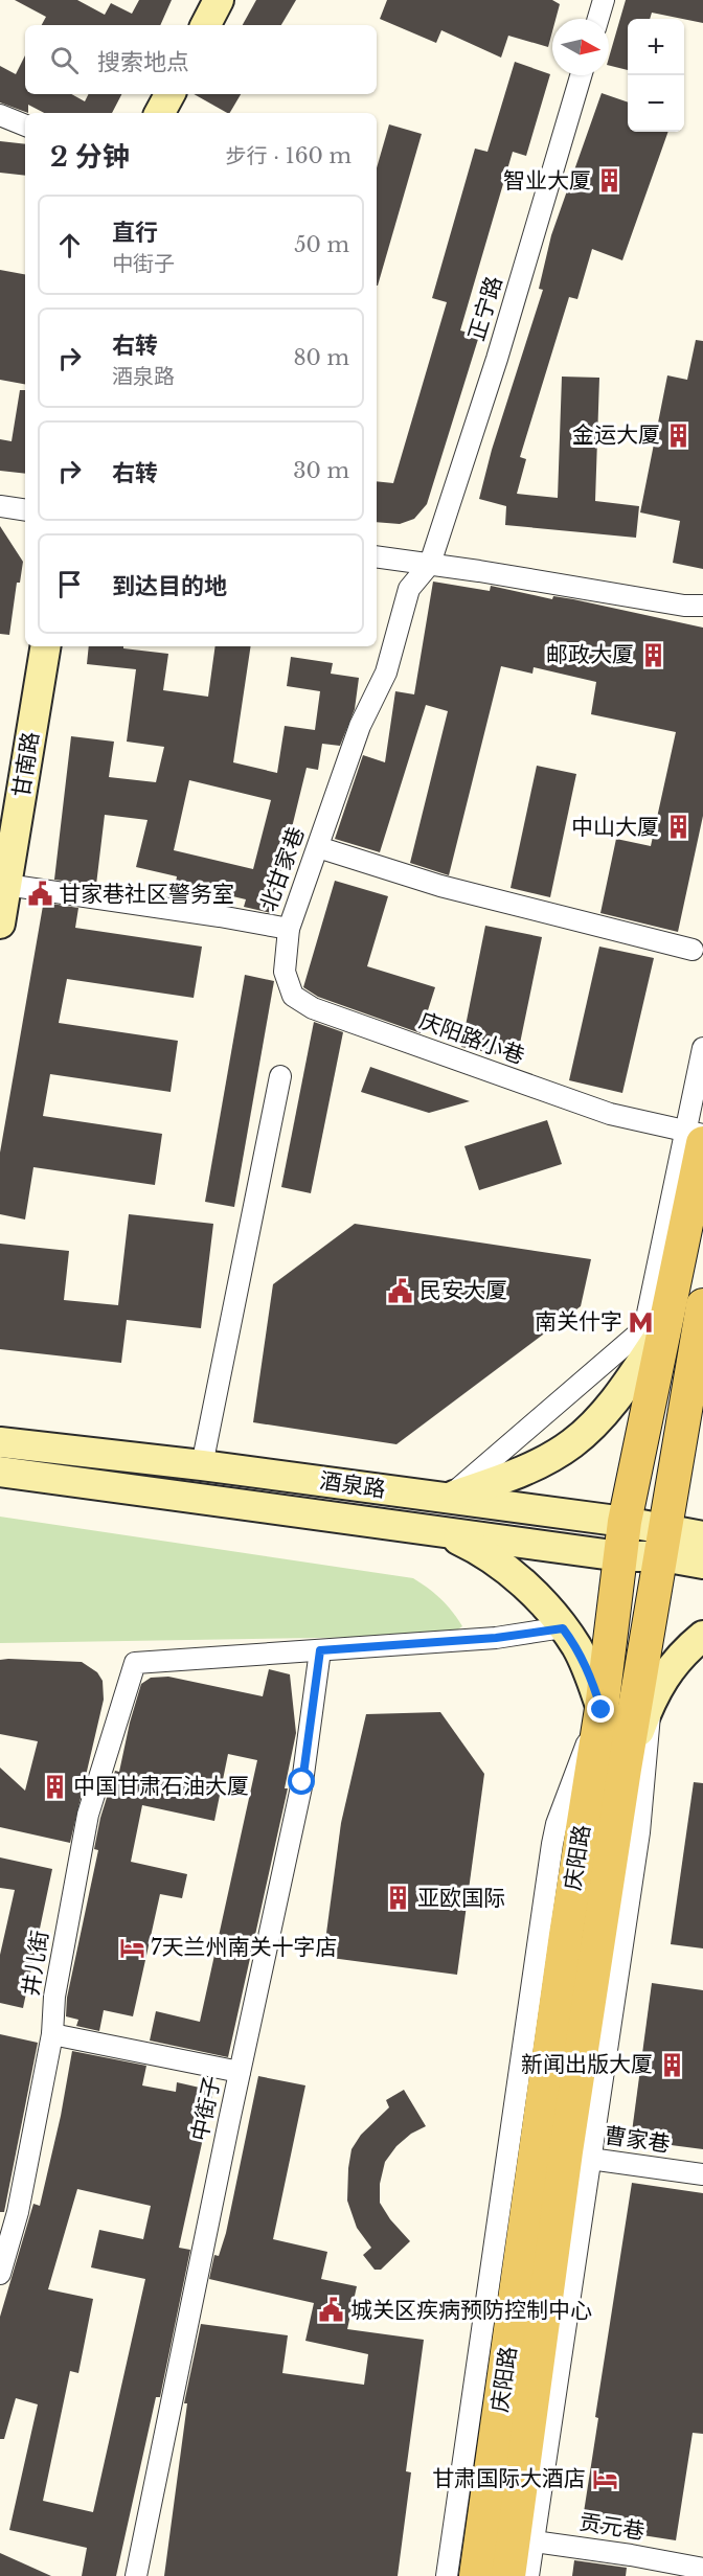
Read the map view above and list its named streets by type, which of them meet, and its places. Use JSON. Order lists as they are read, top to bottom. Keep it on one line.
{"streets":{"main road":["甘南路","酒泉路","庆阳路"],"street":["正宁路","北甘家巷","庆阳路小巷","井儿街","中街子","曹家巷","贡元巷"]},"crossings":[["正宁路","北甘家巷"],["甘南路","北甘家巷"],["北甘家巷","庆阳路小巷"],["庆阳路小巷","庆阳路"],["酒泉路","庆阳路"],["庆阳路","曹家巷"],["庆阳路","贡元巷"],["井儿街","中街子"]],"places":{"building":["智业大厦","金运大厦","邮政大厦","中山大厦","中国甘肃石油大厦","亚欧国际","新闻出版大厦"],"public building":["甘家巷社区警务室","民安大厦","城关区疾病预防控制中心"],"metro station":["南关什字"],"hotel":["7天兰州南关十字店","甘肃国际大酒店"]},"north":"right","page":{"map_buttons":["+","−"],"search":"搜索地点","heading":["2 分钟","步行 · 160 m"],"list":[["直行","中街子","50 m"],["右转","酒泉路","80 m"],["右转","30 m"],"到达目的地"]}}
